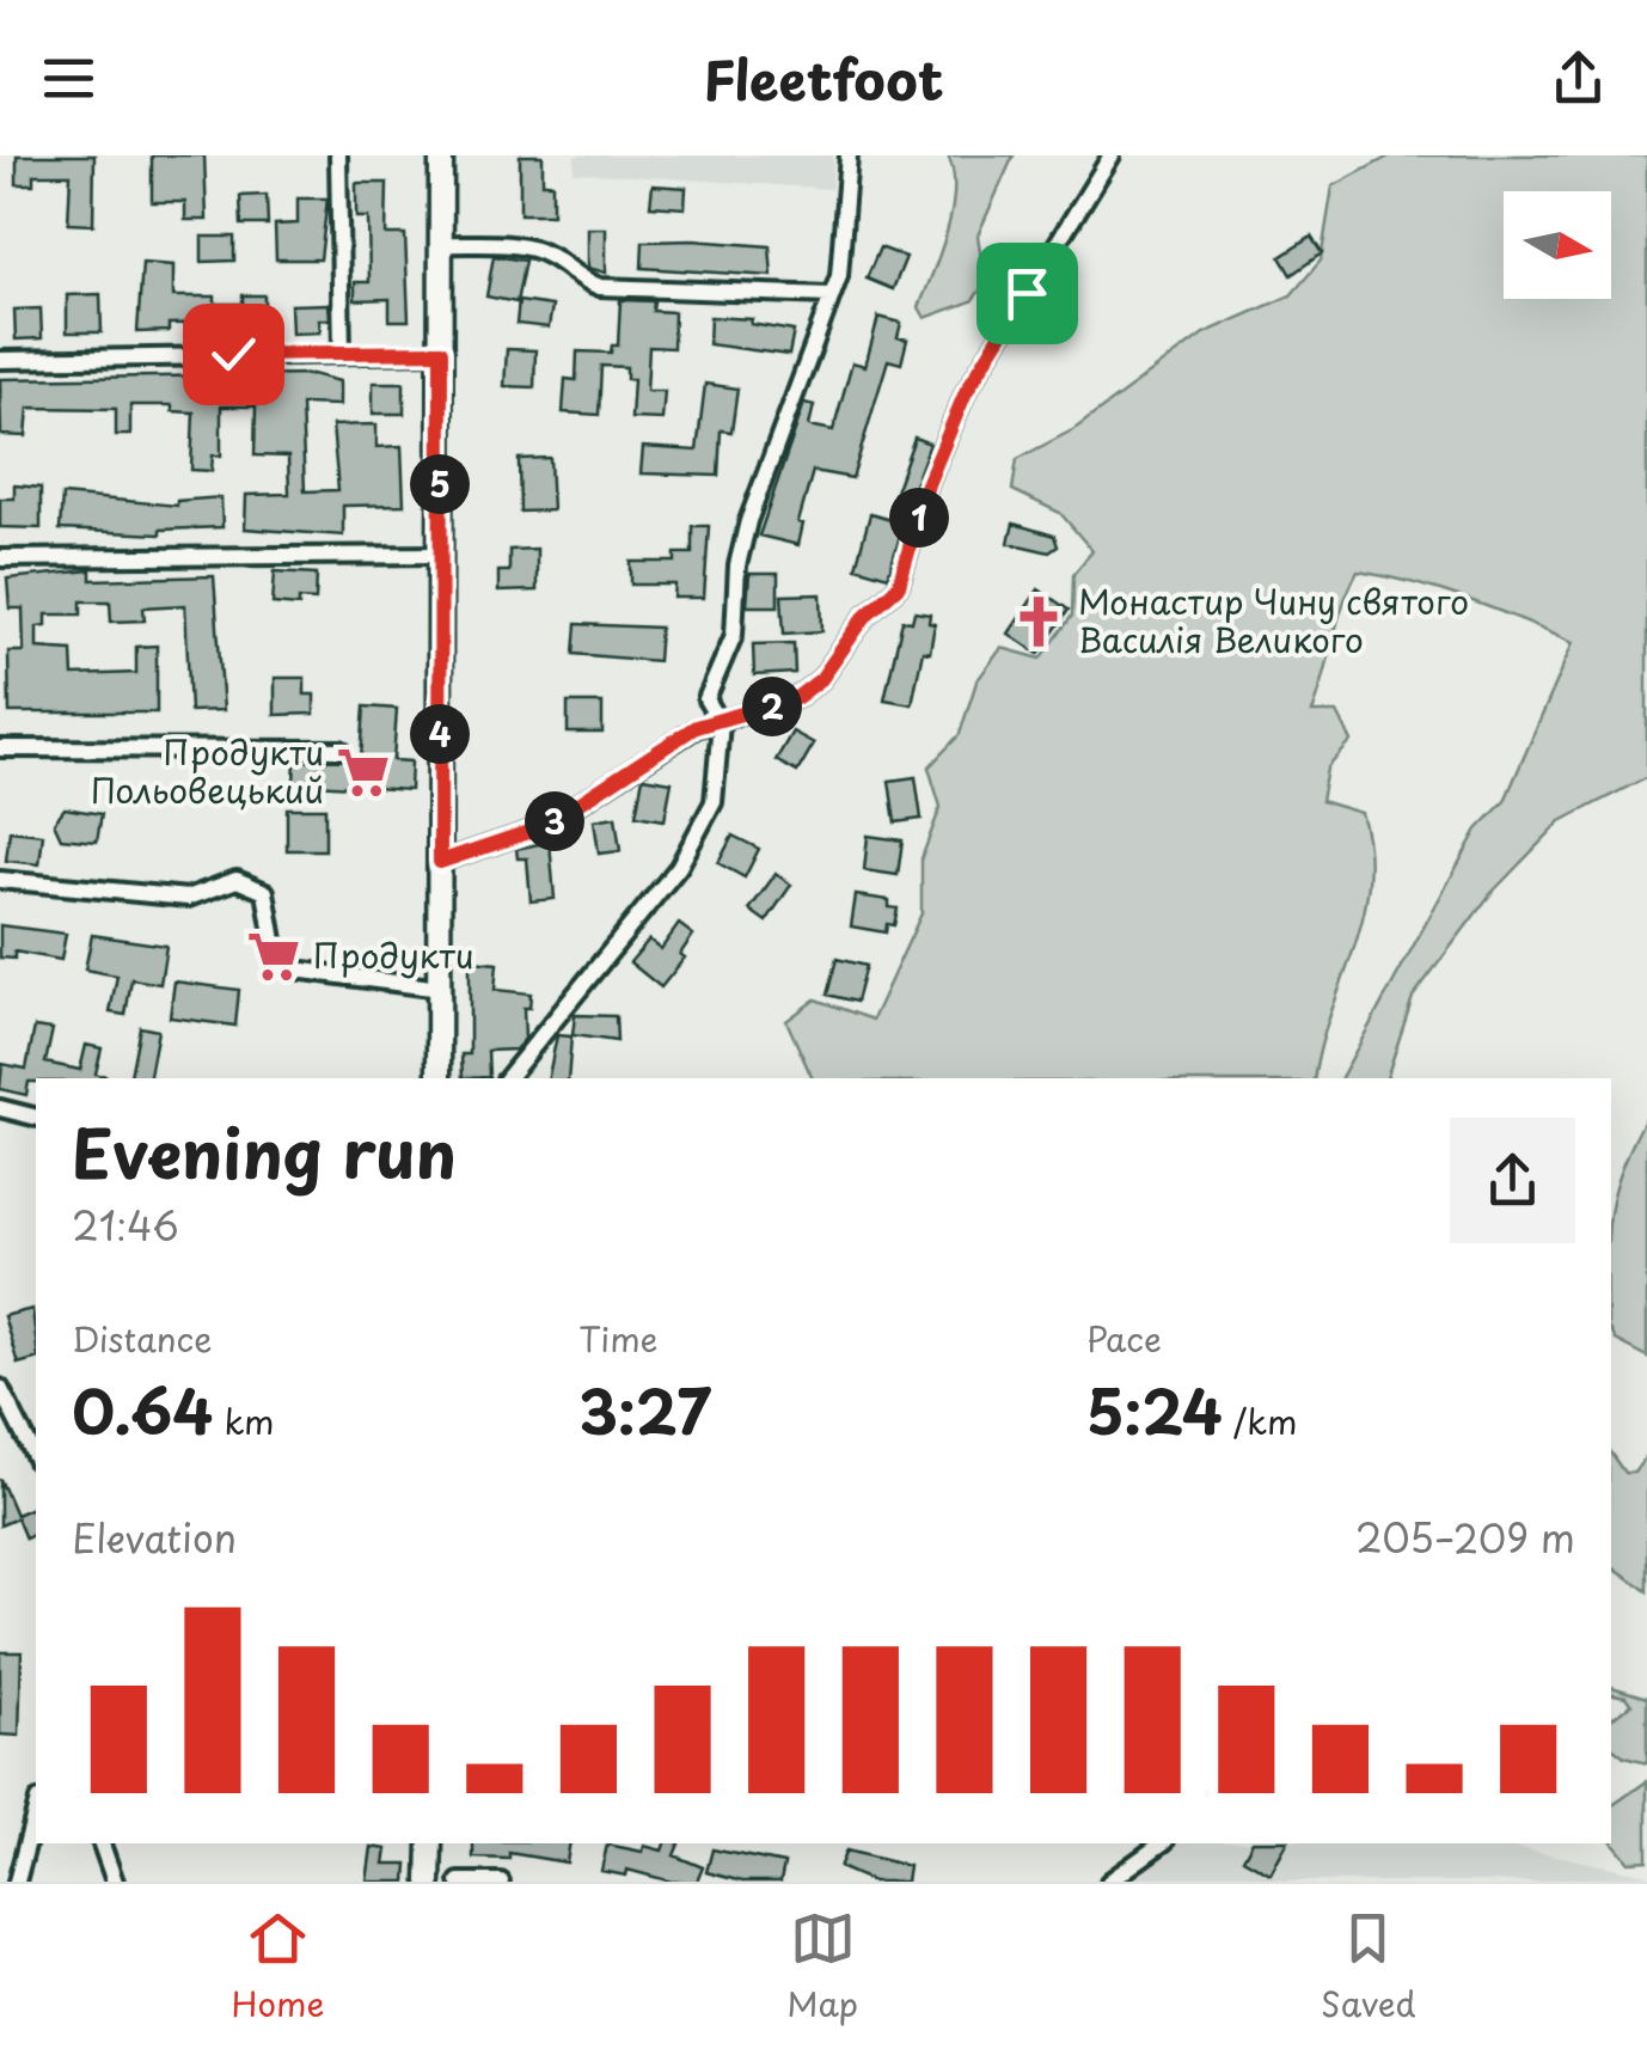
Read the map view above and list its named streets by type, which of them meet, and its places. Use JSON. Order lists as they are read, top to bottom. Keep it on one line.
{"places":{"church":["Монастир Чину святого Василія Великого"],"supermarket":["Продукти Польовецький","Продукти"]},"north":"right","page":{"header":"Fleetfoot","pins":["5","1","2","4","3"],"heading":["Evening run","21:46"],"stats":[["Distance","0.64 km"],["Time","3:27"],["Pace","5:24 /km"]],"chart":["Elevation","205–209 m"],"tabs":["Home","Map","Saved"]}}
